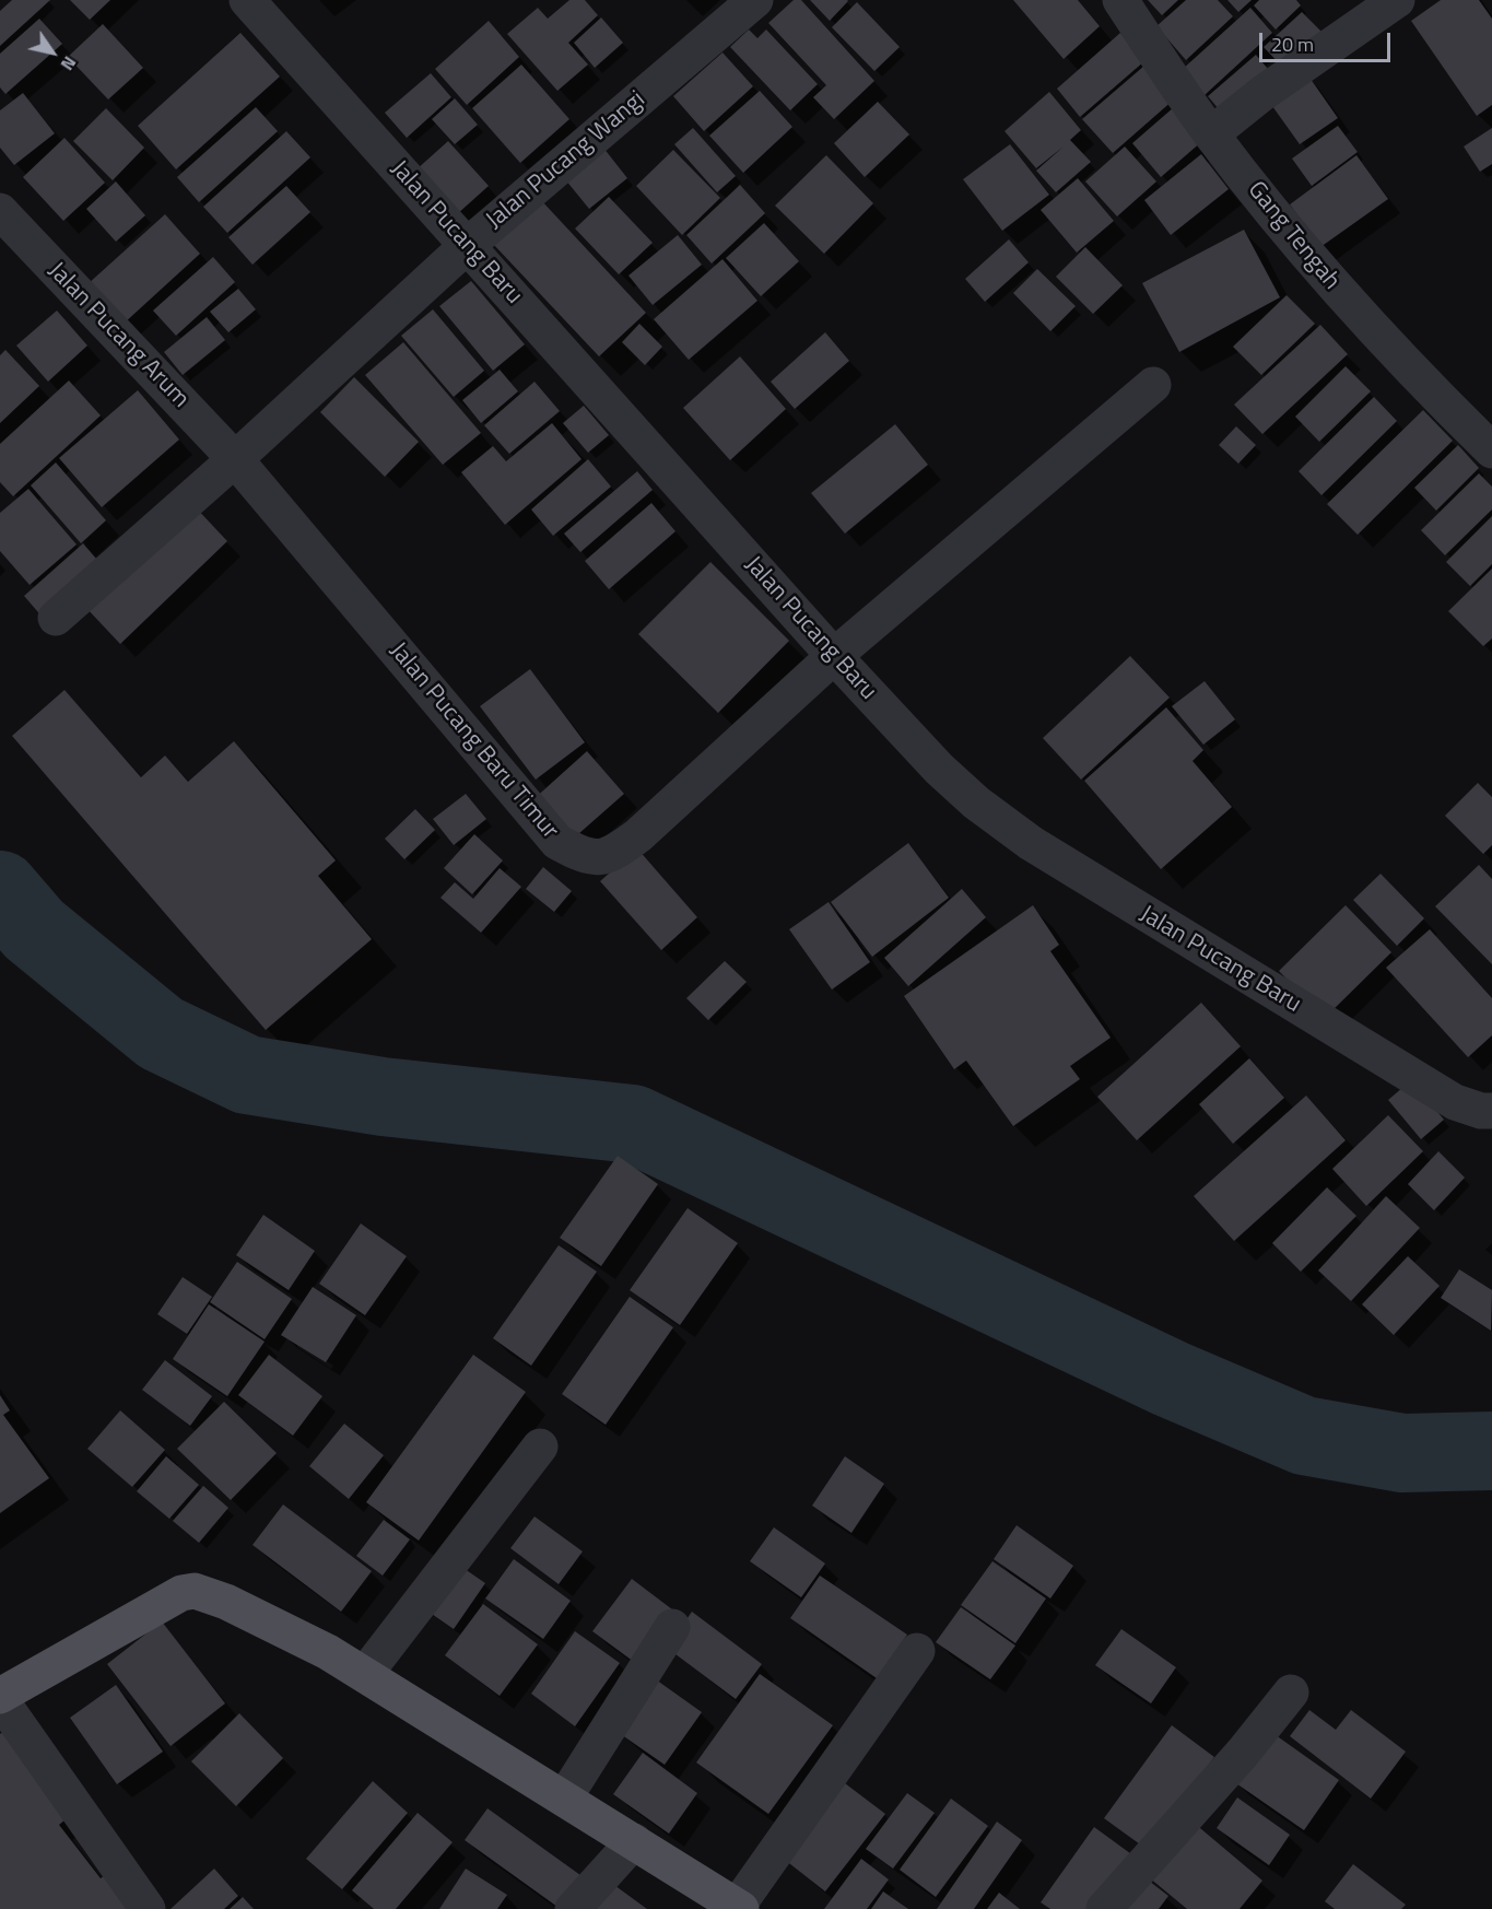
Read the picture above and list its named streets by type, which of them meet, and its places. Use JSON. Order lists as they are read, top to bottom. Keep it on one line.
{"streets":{"street":["Jalan Pucang Wangi","Jalan Pucang Baru","Gang Tengah","Jalan Pucang Arum","Jalan Pucang Baru Timur"]},"crossings":[["Jalan Pucang Wangi","Jalan Pucang Baru"],["Jalan Pucang Wangi","Jalan Pucang Arum"],["Jalan Pucang Wangi","Jalan Pucang Baru Timur"],["Jalan Pucang Baru","Jalan Pucang Baru Timur"],["Jalan Pucang Arum","Jalan Pucang Baru Timur"]],"scale_bar":"20 m","north":"bottom right"}
